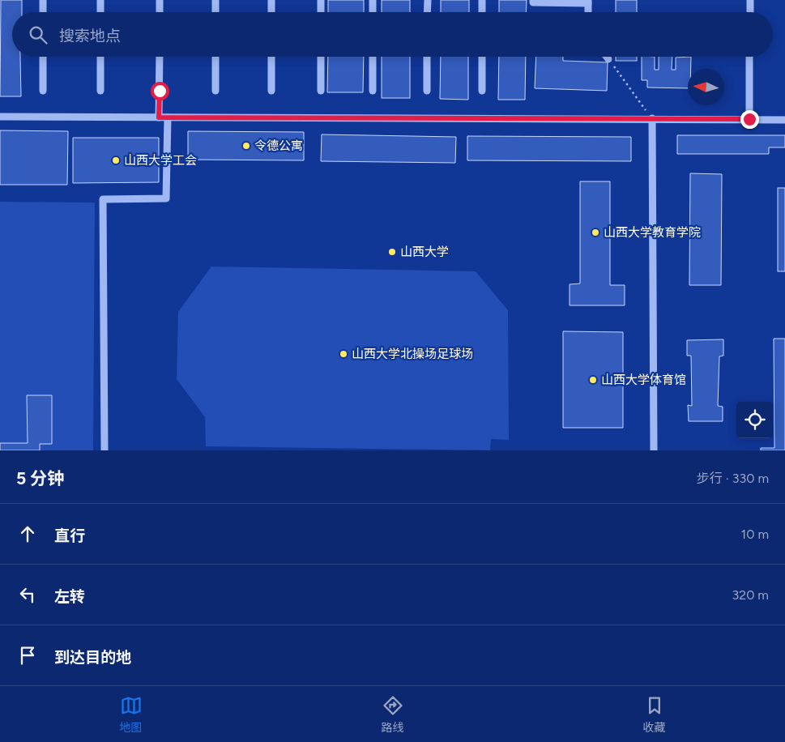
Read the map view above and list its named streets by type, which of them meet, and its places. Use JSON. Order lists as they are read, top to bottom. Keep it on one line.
{"places":["令德公寓","山西大学工会","山西大学教育学院","山西大学","山西大学北操场足球场","山西大学体育馆"],"north":"left","page":{"search":"搜索地点","heading":["5 分钟","步行 · 330 m"],"list":[["直行","10 m"],["左转","320 m"],"到达目的地"],"nav":["地图","路线","收藏"]}}
